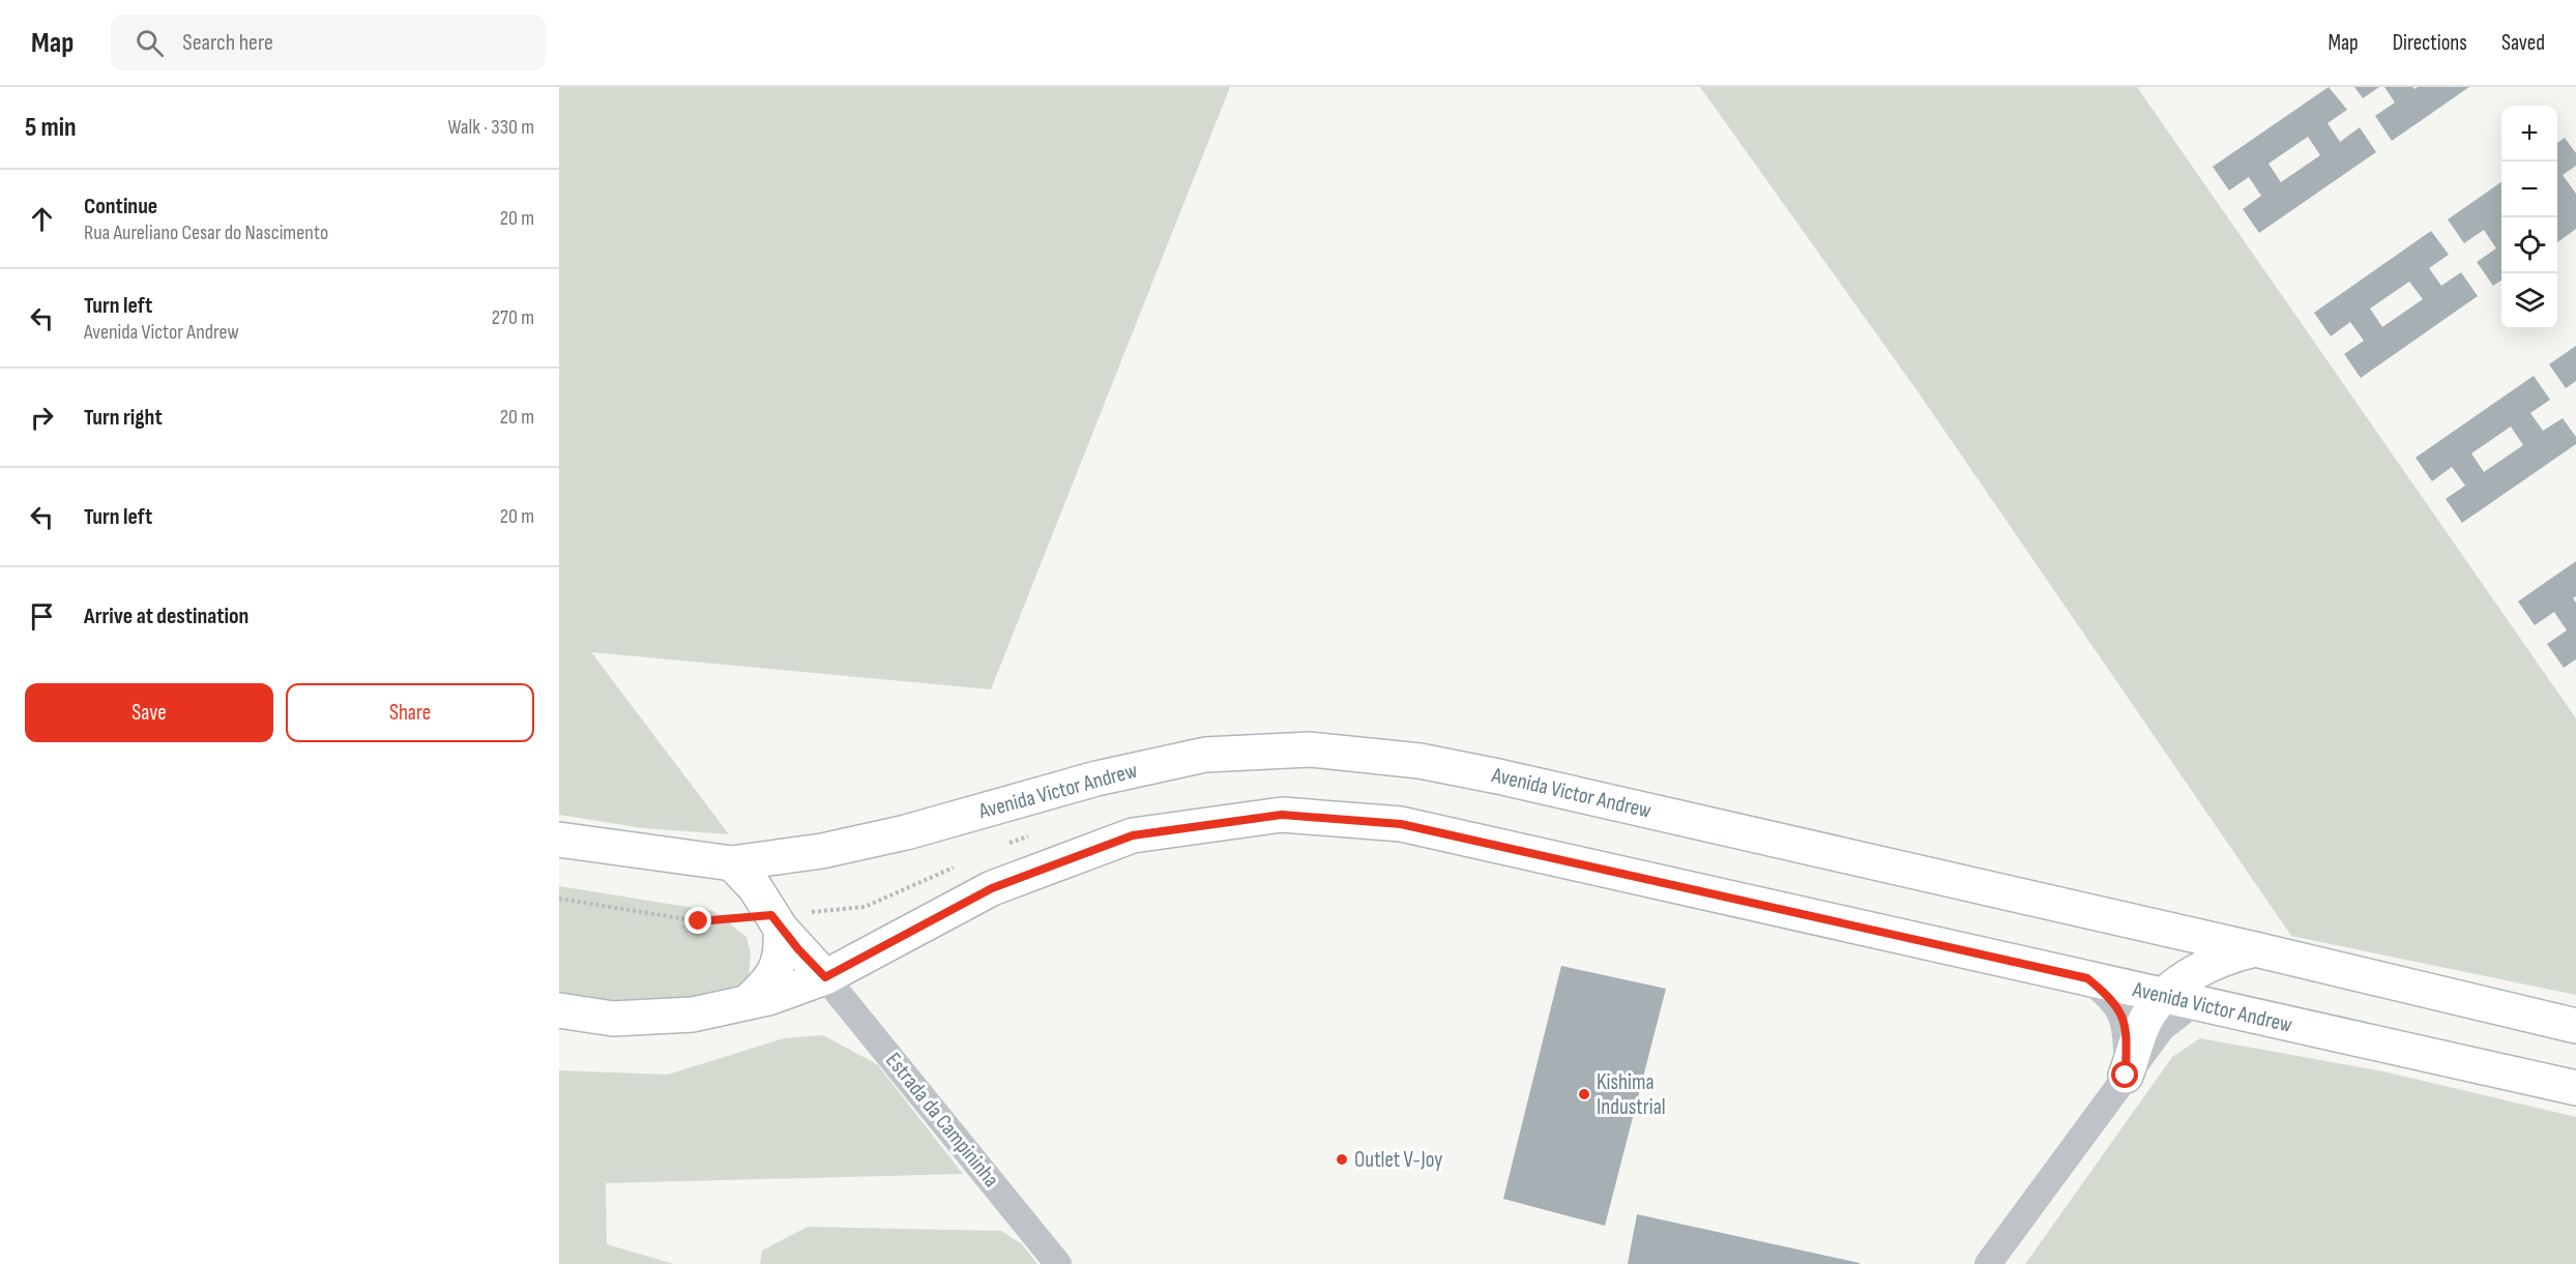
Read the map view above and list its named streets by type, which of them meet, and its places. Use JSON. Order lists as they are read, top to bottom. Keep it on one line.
{"streets":{"main road":["Avenida Victor Andrew"],"street":["Estrada da Campininha"]},"crossings":[["Avenida Victor Andrew","Estrada da Campininha"]],"places":["Kishima Industrial","Outlet V-Joy"],"page":{"header":"Map","search":"Search here","nav":["Map","Directions","Saved"],"heading":["5 min","Walk · 330 m"],"map_buttons":["+","−"],"list":[["Continue","Rua Aureliano Cesar do Nascimento","20 m"],["Turn left","Avenida Victor Andrew","270 m"],["Turn right","20 m"],["Turn left","20 m"],"Arrive at destination"],"buttons":["Save","Share"]}}
